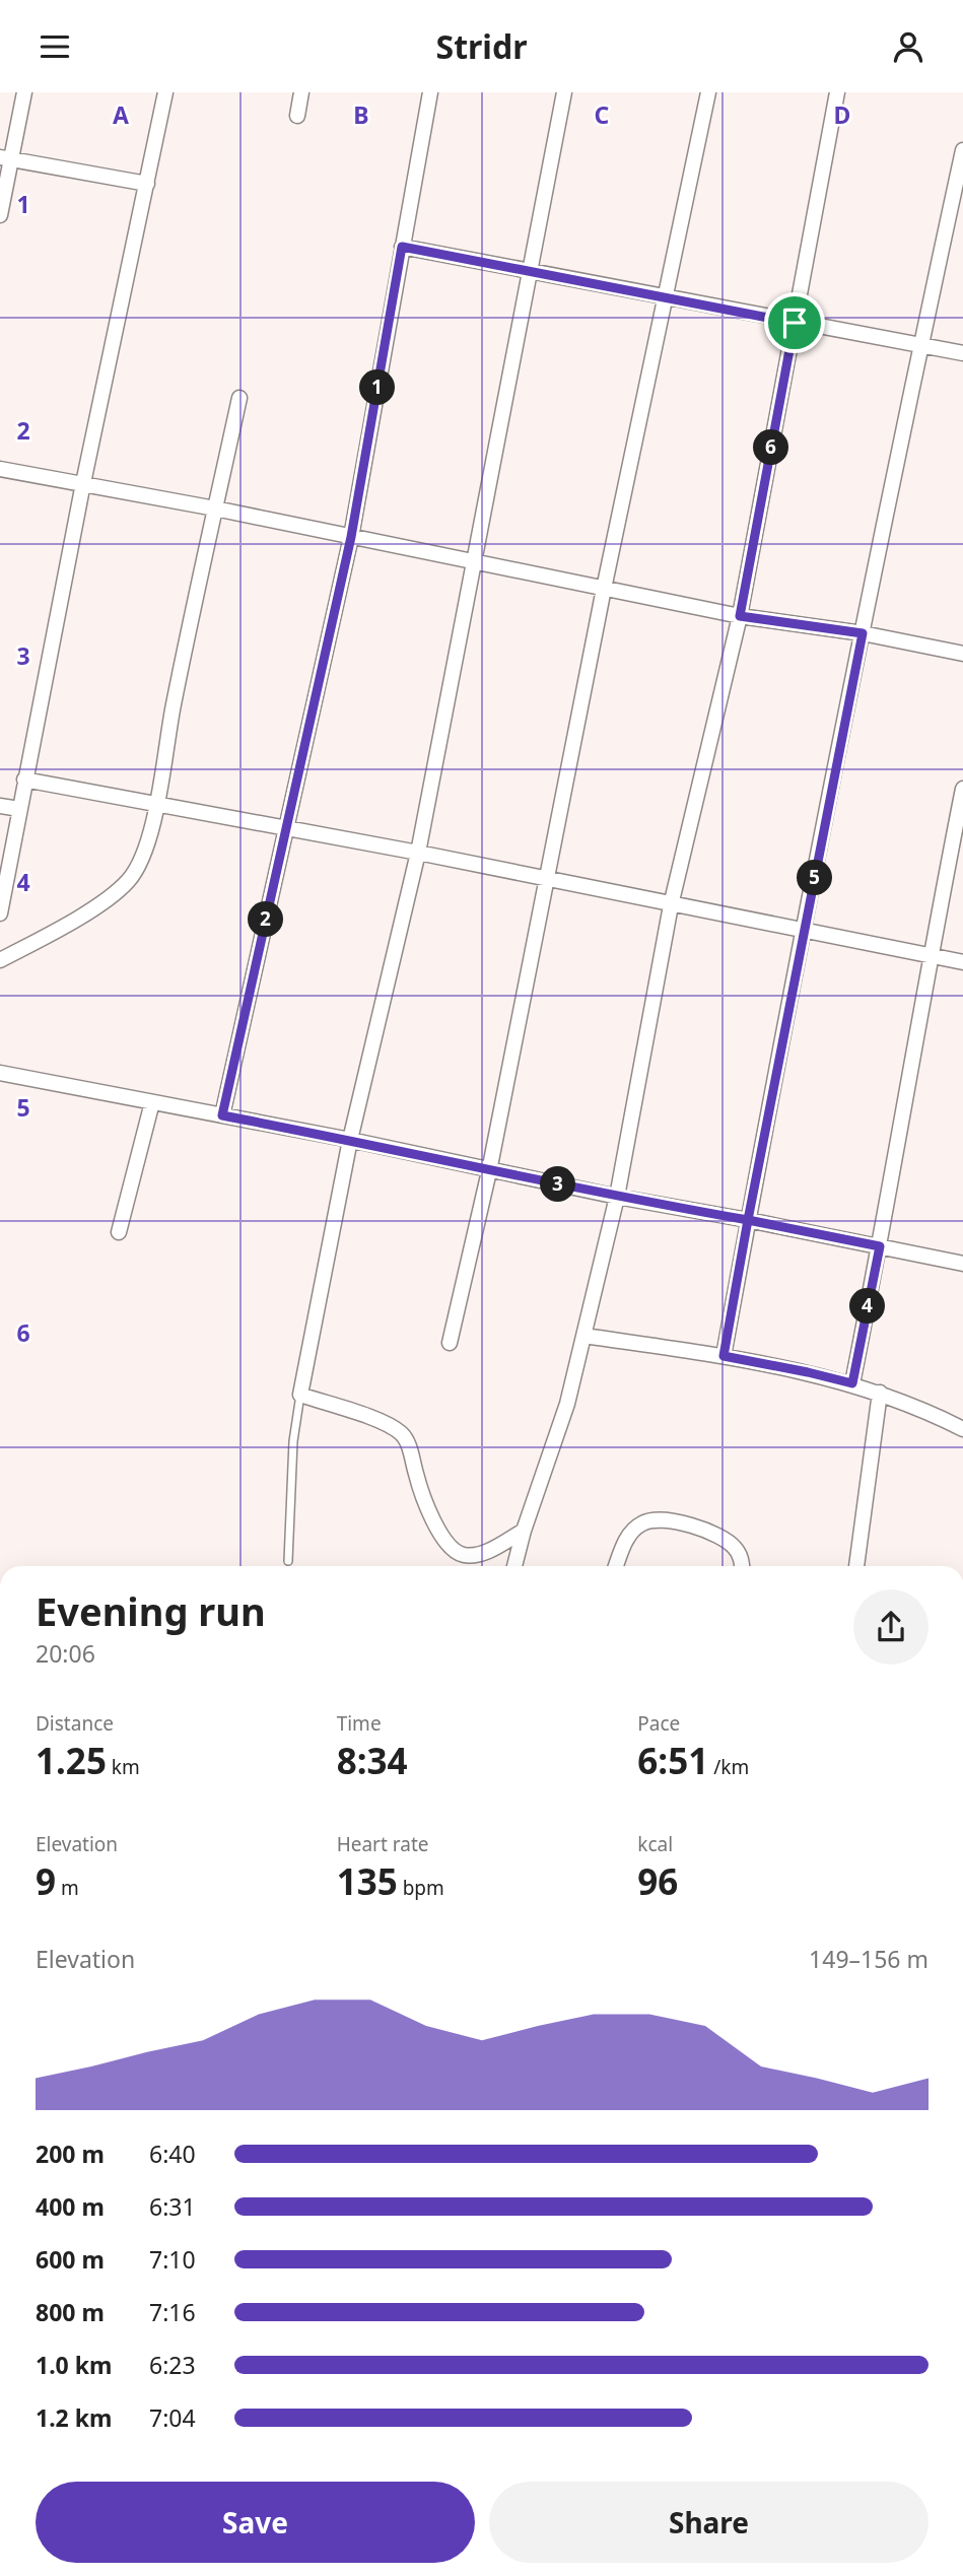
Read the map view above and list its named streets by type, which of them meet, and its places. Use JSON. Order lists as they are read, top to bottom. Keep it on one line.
{"page":{"header":"Stridr","pins":["1","6","5","2","3","4"],"heading":["Evening run","20:06"],"stats":[["Distance","1.25 km"],["Time","8:34"],["Pace","6:51 /km"],["Elevation","9 m"],["Heart rate","135 bpm"],["kcal","96"]],"chart":["Elevation","149–156 m"],"list":[{"name":"200 m","note":"6:40"},{"name":"400 m","note":"6:31"},{"name":"600 m","note":"7:10"},{"name":"800 m","note":"7:16"},{"name":"1.0 km","note":"6:23"},{"name":"1.2 km","note":"7:04"}],"buttons":["Save","Share"]},"grid":{"columns":["A","B","C","D"],"rows":["1","2","3","4","5","6"]}}
